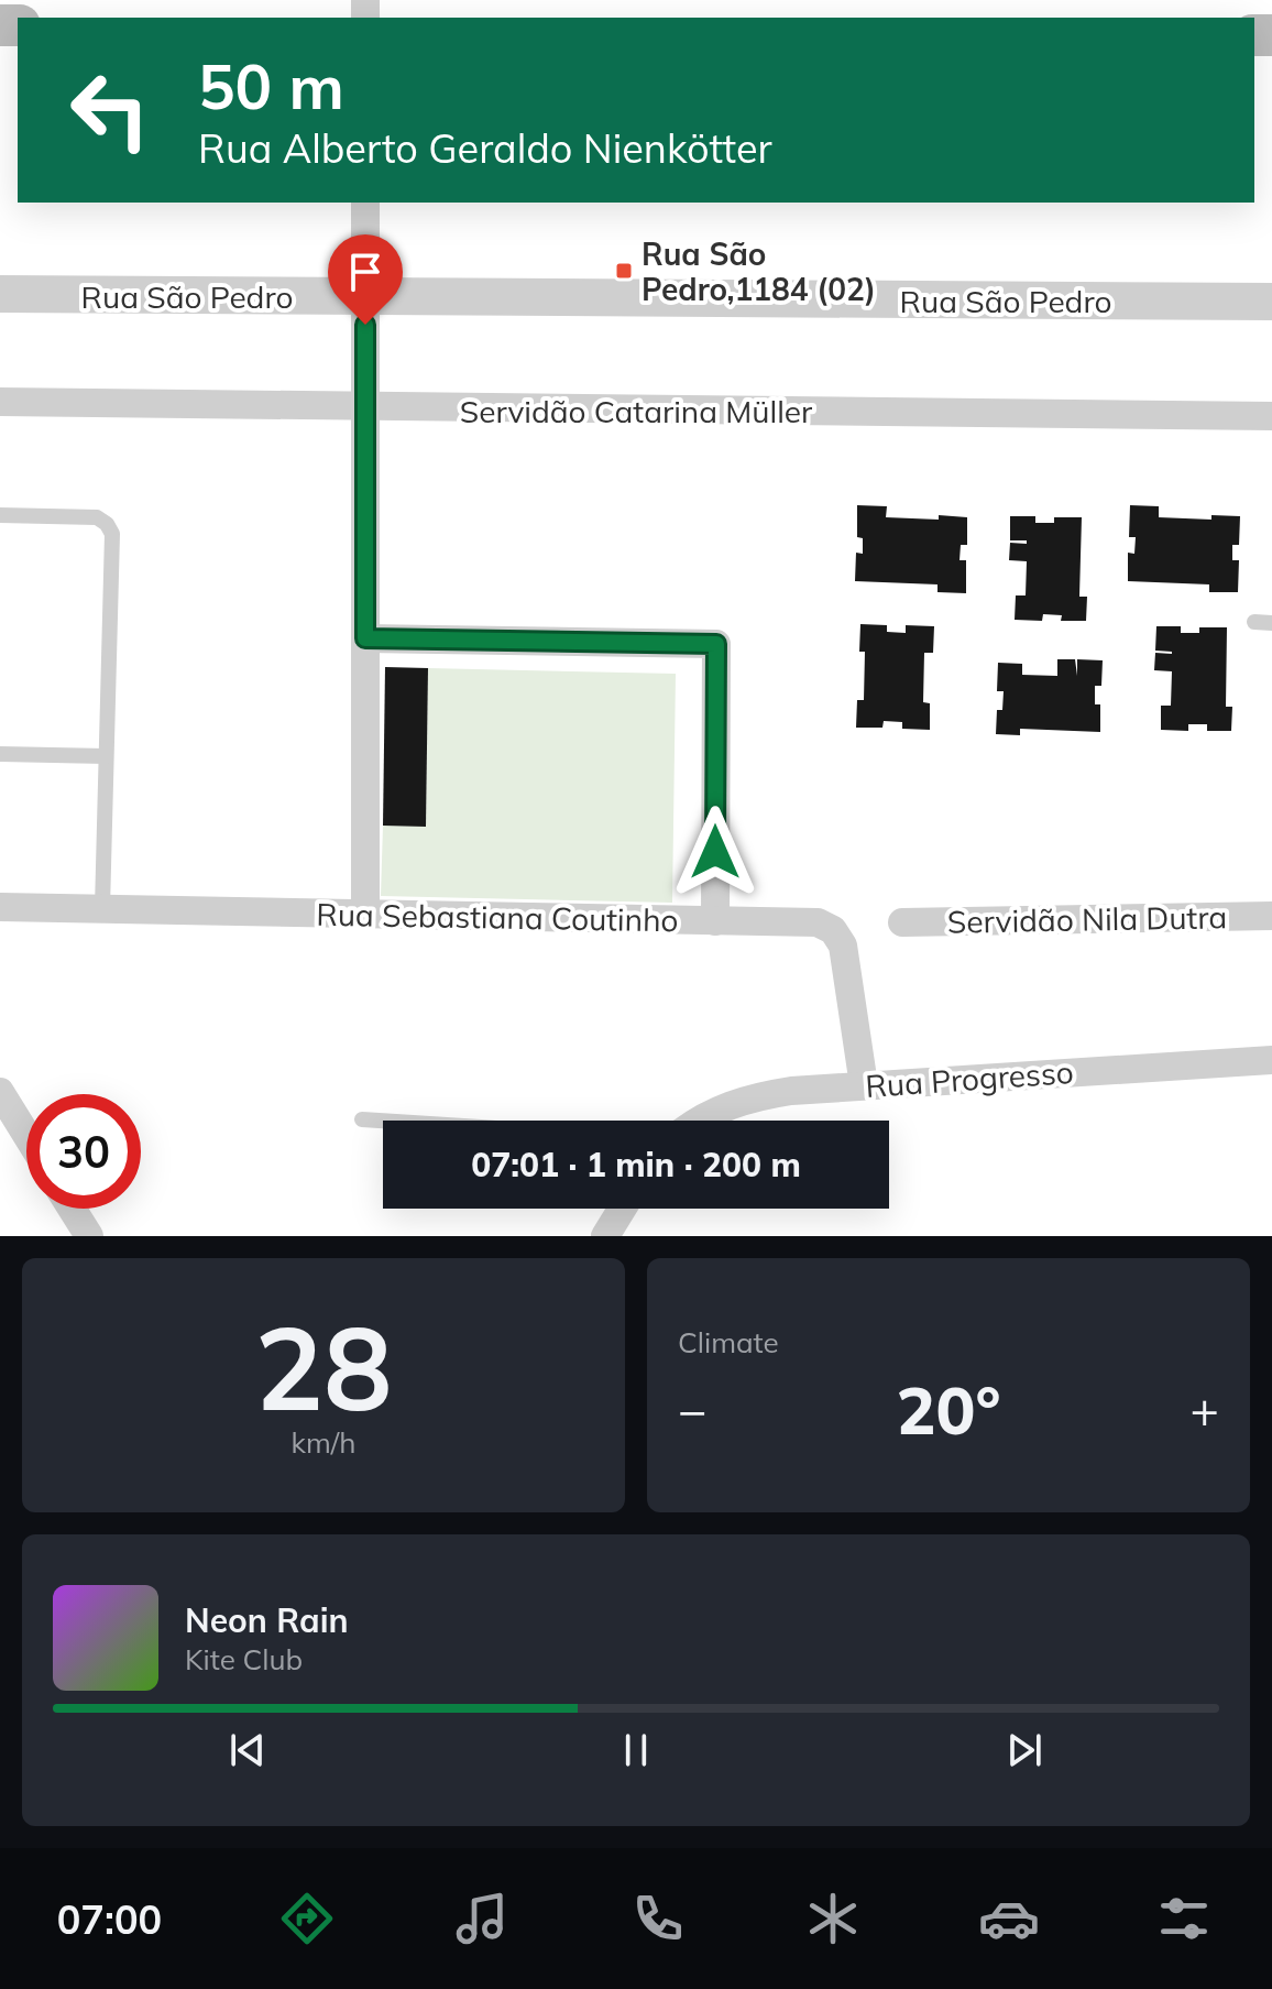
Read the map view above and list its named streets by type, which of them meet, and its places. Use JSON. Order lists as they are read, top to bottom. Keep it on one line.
{"streets":{"street":["Rua São Pedro","Servidão Catarina Müller","Rua Sebastiana Coutinho","Servidão Nila Dutra","Rua Progresso"]},"crossings":[["Rua Sebastiana Coutinho","Rua Progresso"]],"places":{"transit":["Rua São Pedro,1184 (02)"]},"page":{"turn":["50 m","Rua Alberto Geraldo Nienkötter"],"limit":"30","trip":"07:01 · 1 min · 200 m","tile":[["28","km/h"],"Climate"],"heat":["−","20°","+"],"song":["Neon Rain","Kite Club"],"tabs":"07:00"}}
